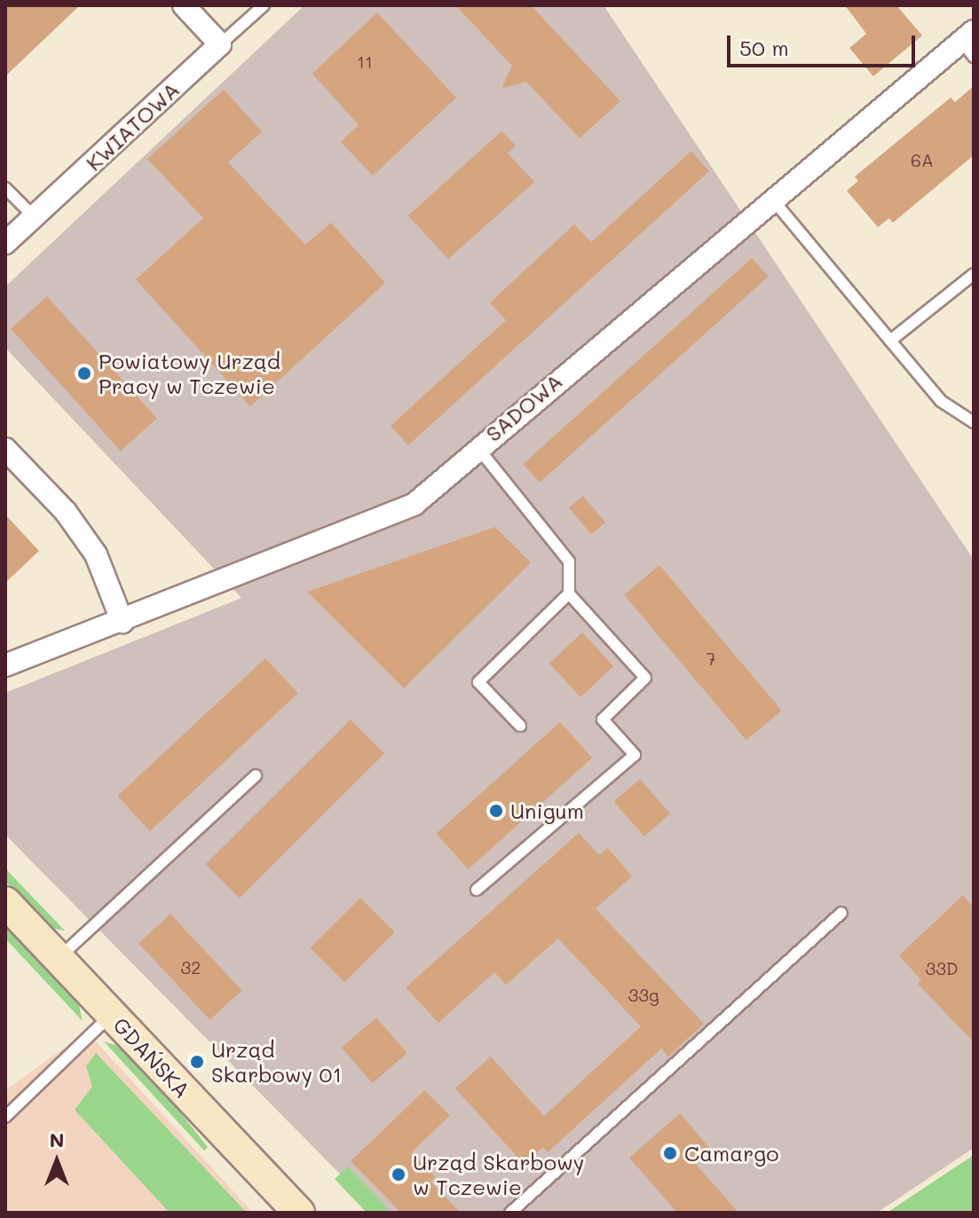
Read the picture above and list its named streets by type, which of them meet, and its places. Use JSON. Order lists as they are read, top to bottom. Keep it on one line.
{"streets":{"street":["KWIATOWA","SADOWA","GDAŃSKA"]},"places":["Powiatowy Urząd Pracy w Tczewie","Unigum","Urząd Skarbowy 01","Camargo","Urząd Skarbowy w Tczewie"],"house_numbers":["11","6A","7","32","33D","33g"],"scale_bar":"50 m","north":"top"}
